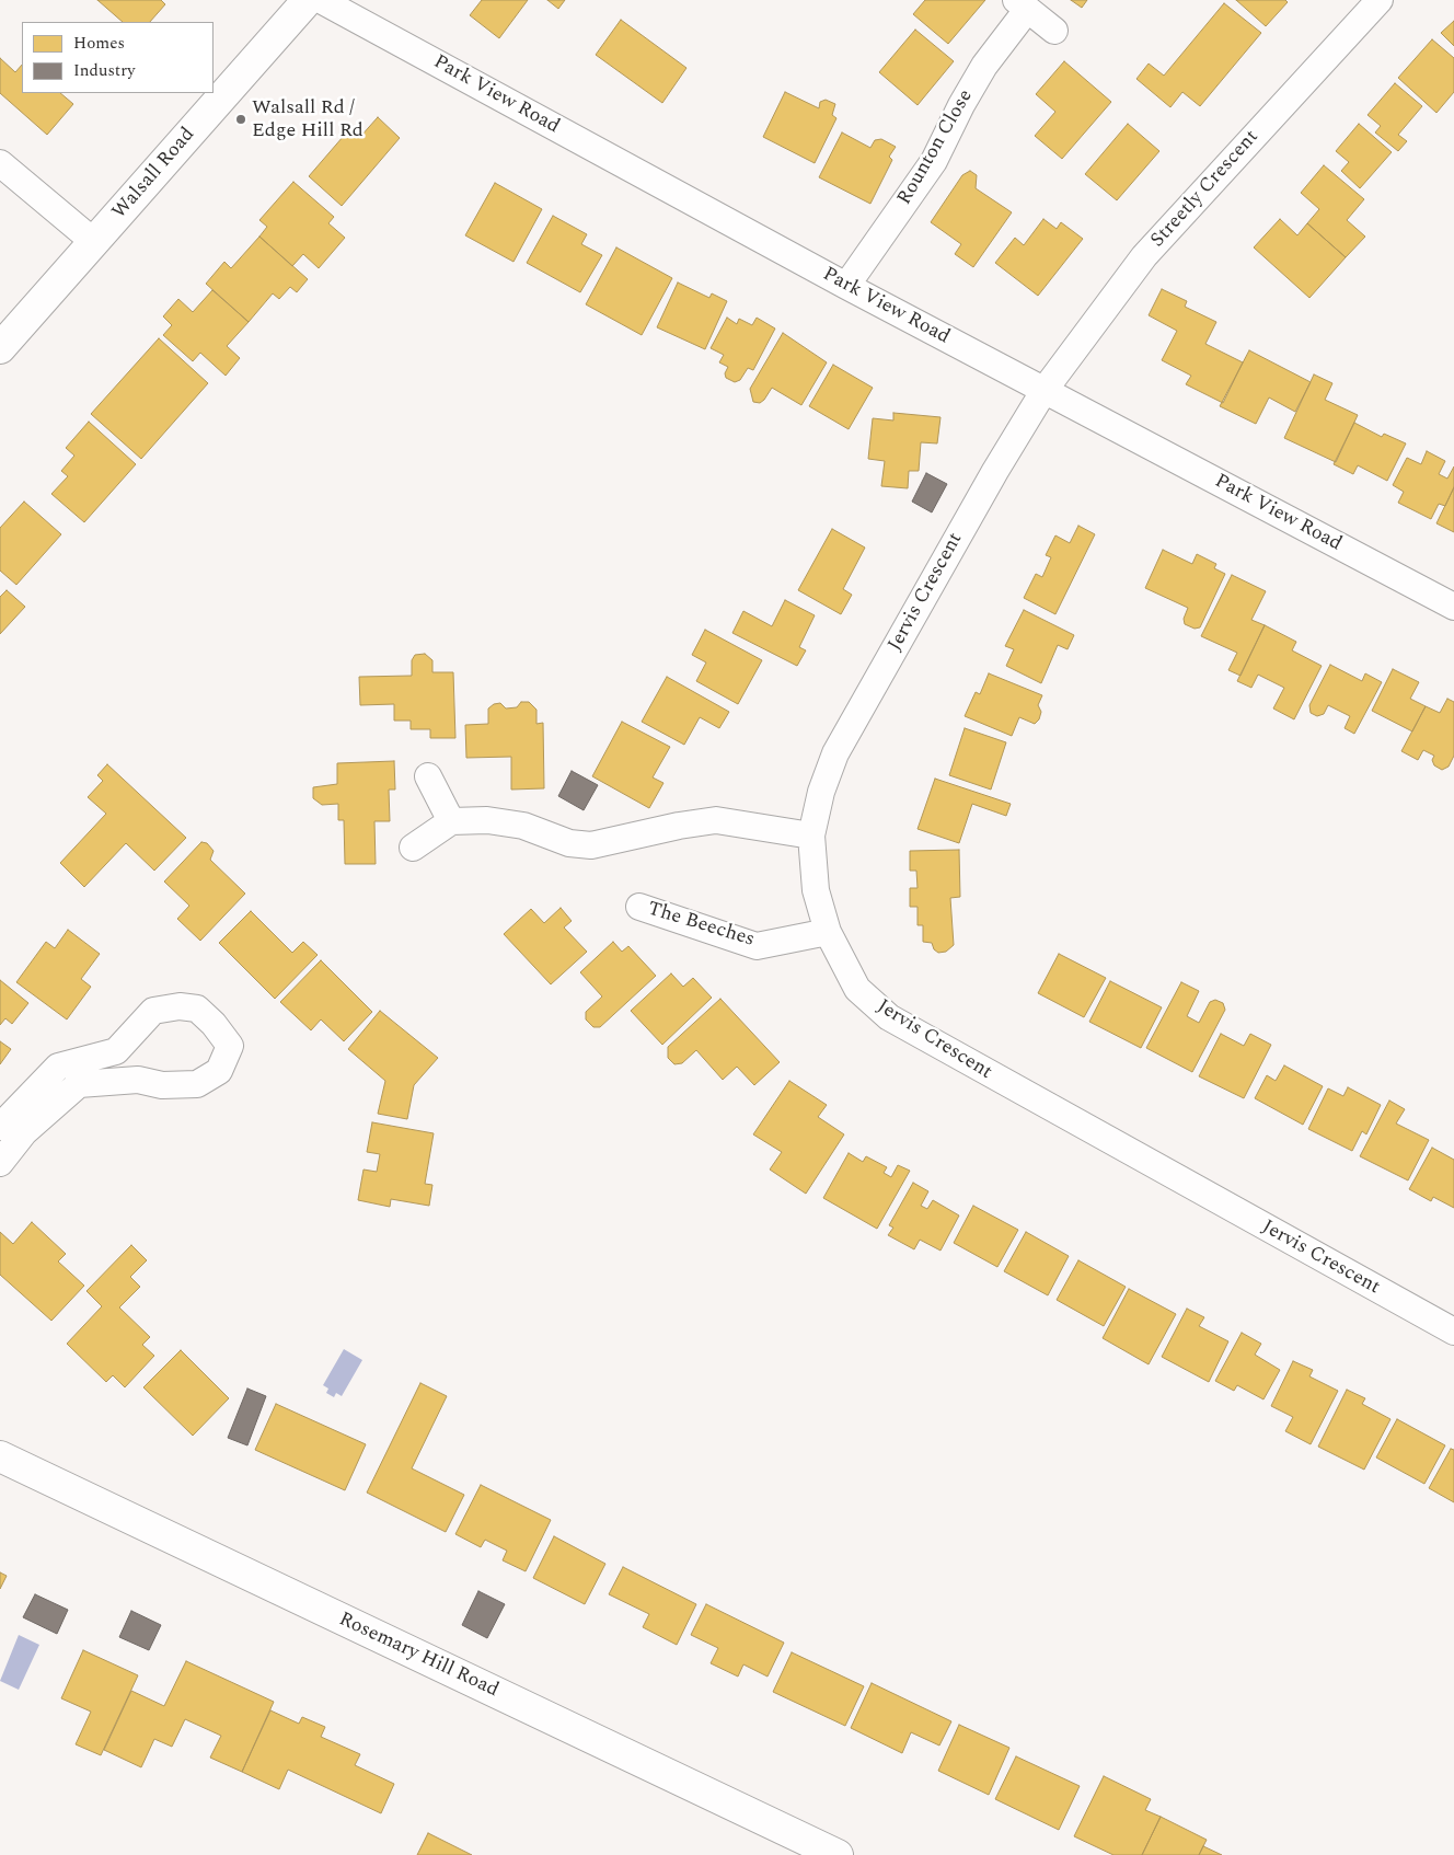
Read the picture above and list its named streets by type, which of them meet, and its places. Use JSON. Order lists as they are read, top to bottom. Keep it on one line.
{"streets":{"main road":["Walsall Road","Rosemary Hill Road"],"street":["Park View Road","Rounton Close","Streetly Crescent","Jervis Crescent","The Beeches"]},"crossings":[["Park View Road","Rounton Close"],["Park View Road","Streetly Crescent"],["Park View Road","Jervis Crescent"],["Streetly Crescent","Jervis Crescent"],["Jervis Crescent","The Beeches"]],"places":["Walsall Rd / Edge Hill Rd"],"legend":["Homes","Industry"]}
